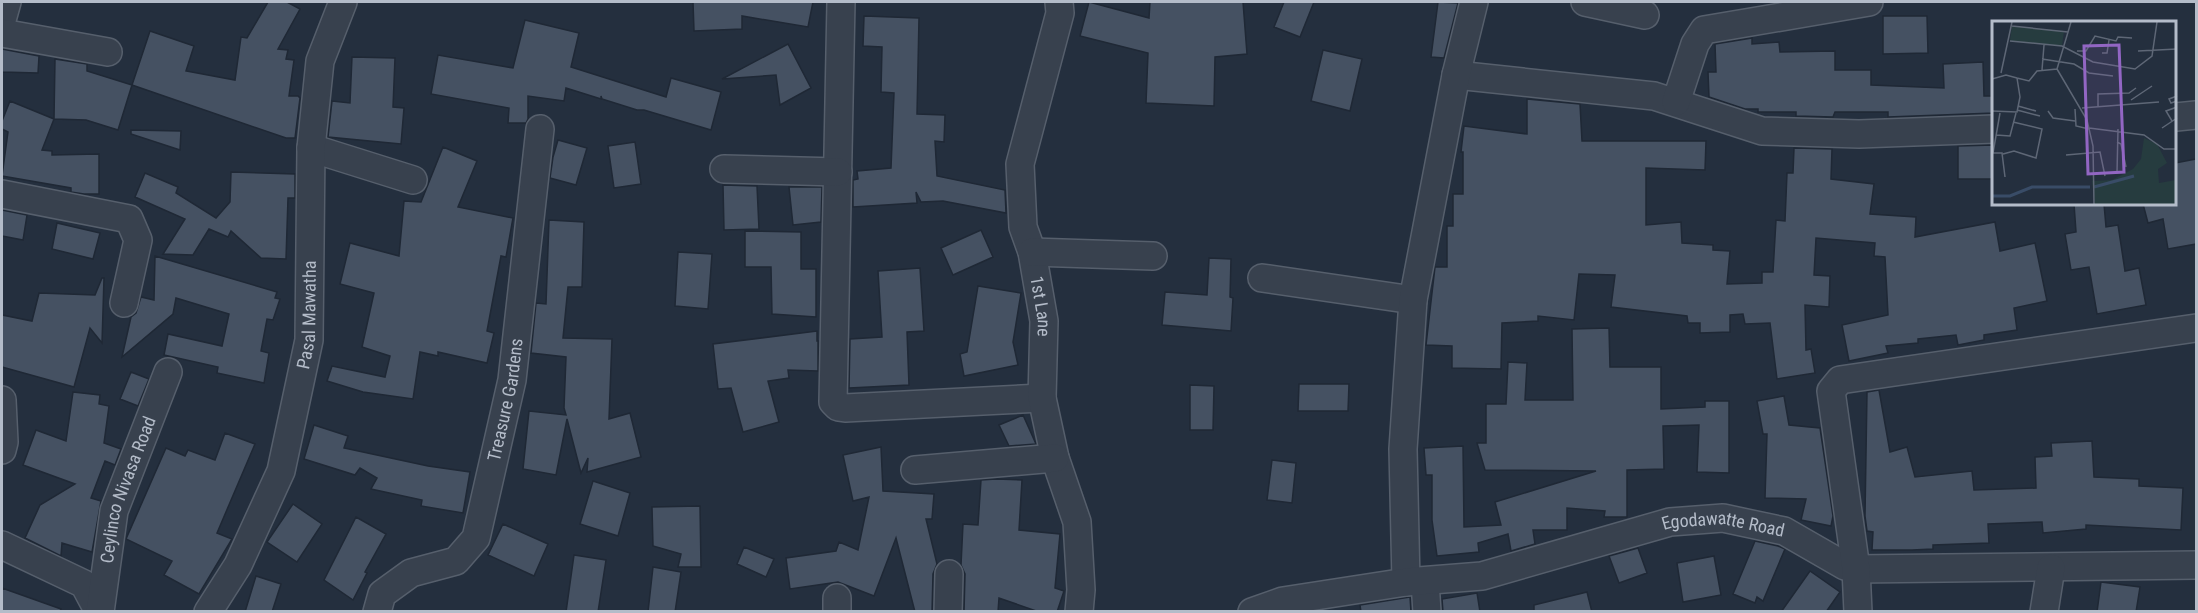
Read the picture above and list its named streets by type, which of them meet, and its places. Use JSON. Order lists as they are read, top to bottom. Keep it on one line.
{"streets":{"street":["1st Lane","Pasal Mawatha","Treasure Gardens","Ceylinco Nivasa Road","Egodawatte Road"]}}
